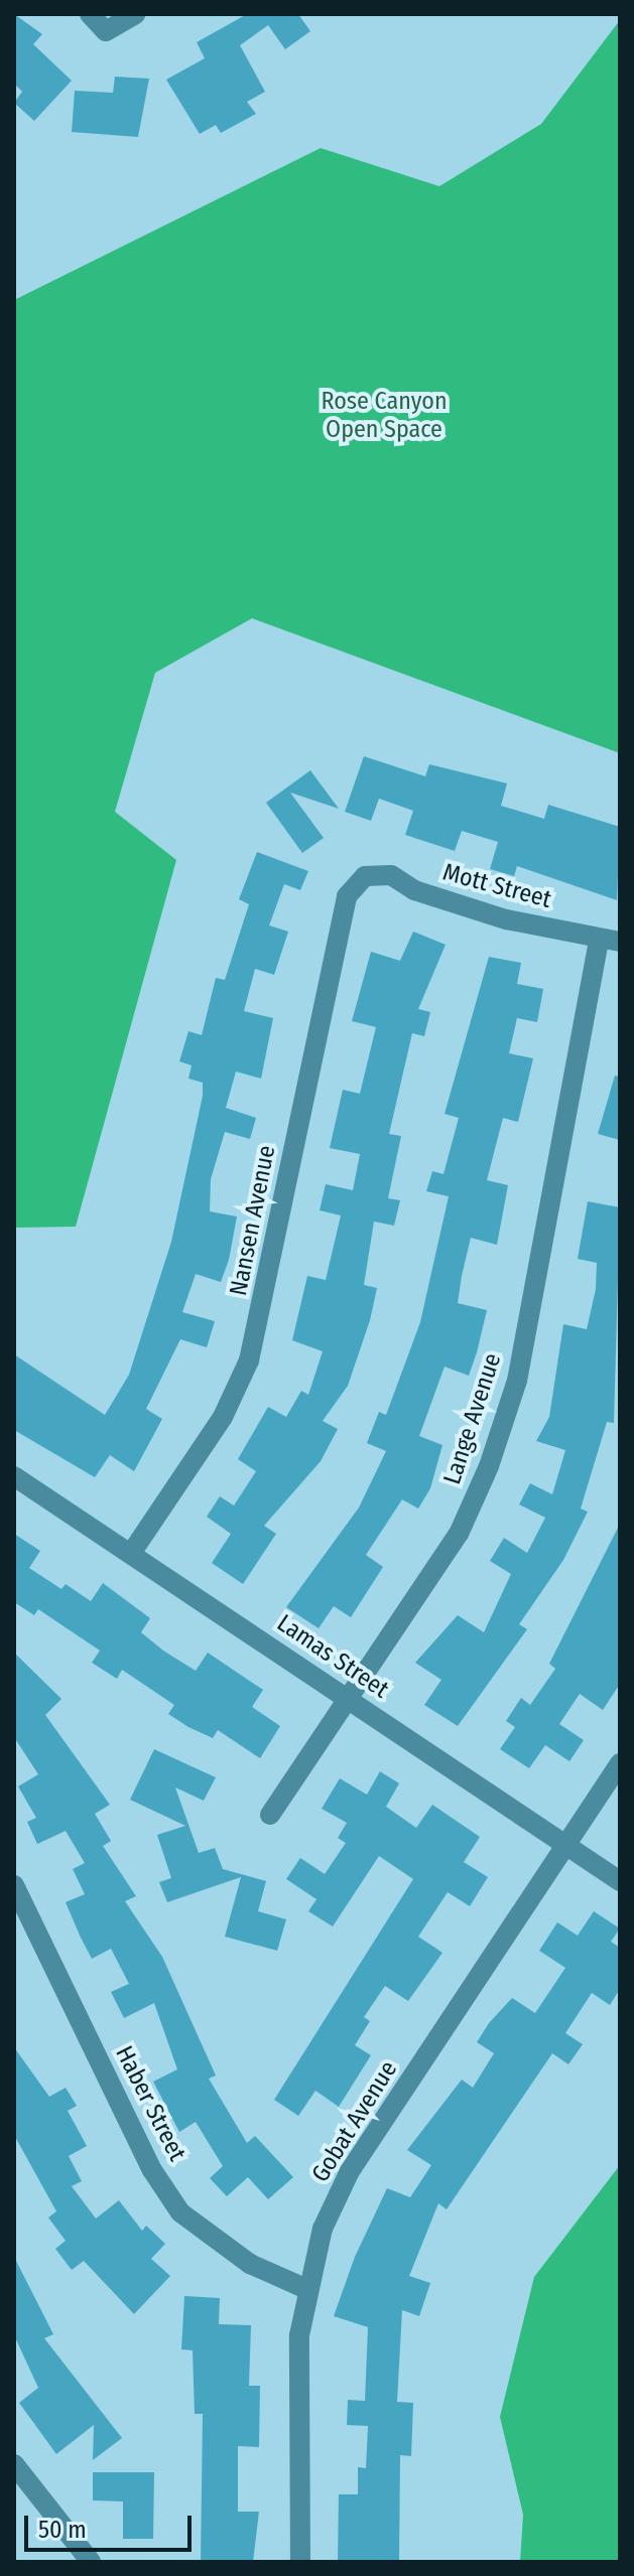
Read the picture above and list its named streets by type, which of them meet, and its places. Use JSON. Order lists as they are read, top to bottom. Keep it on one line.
{"streets":{"street":["Mott Street","Nansen Avenue","Lange Avenue","Lamas Street","Haber Street","Gobat Avenue"]},"crossings":[["Mott Street","Nansen Avenue"],["Mott Street","Lange Avenue"],["Nansen Avenue","Lamas Street"],["Lange Avenue","Lamas Street"],["Lamas Street","Gobat Avenue"],["Haber Street","Gobat Avenue"]],"parks":["Rose Canyon Open Space"],"scale_bar":"50 m"}
